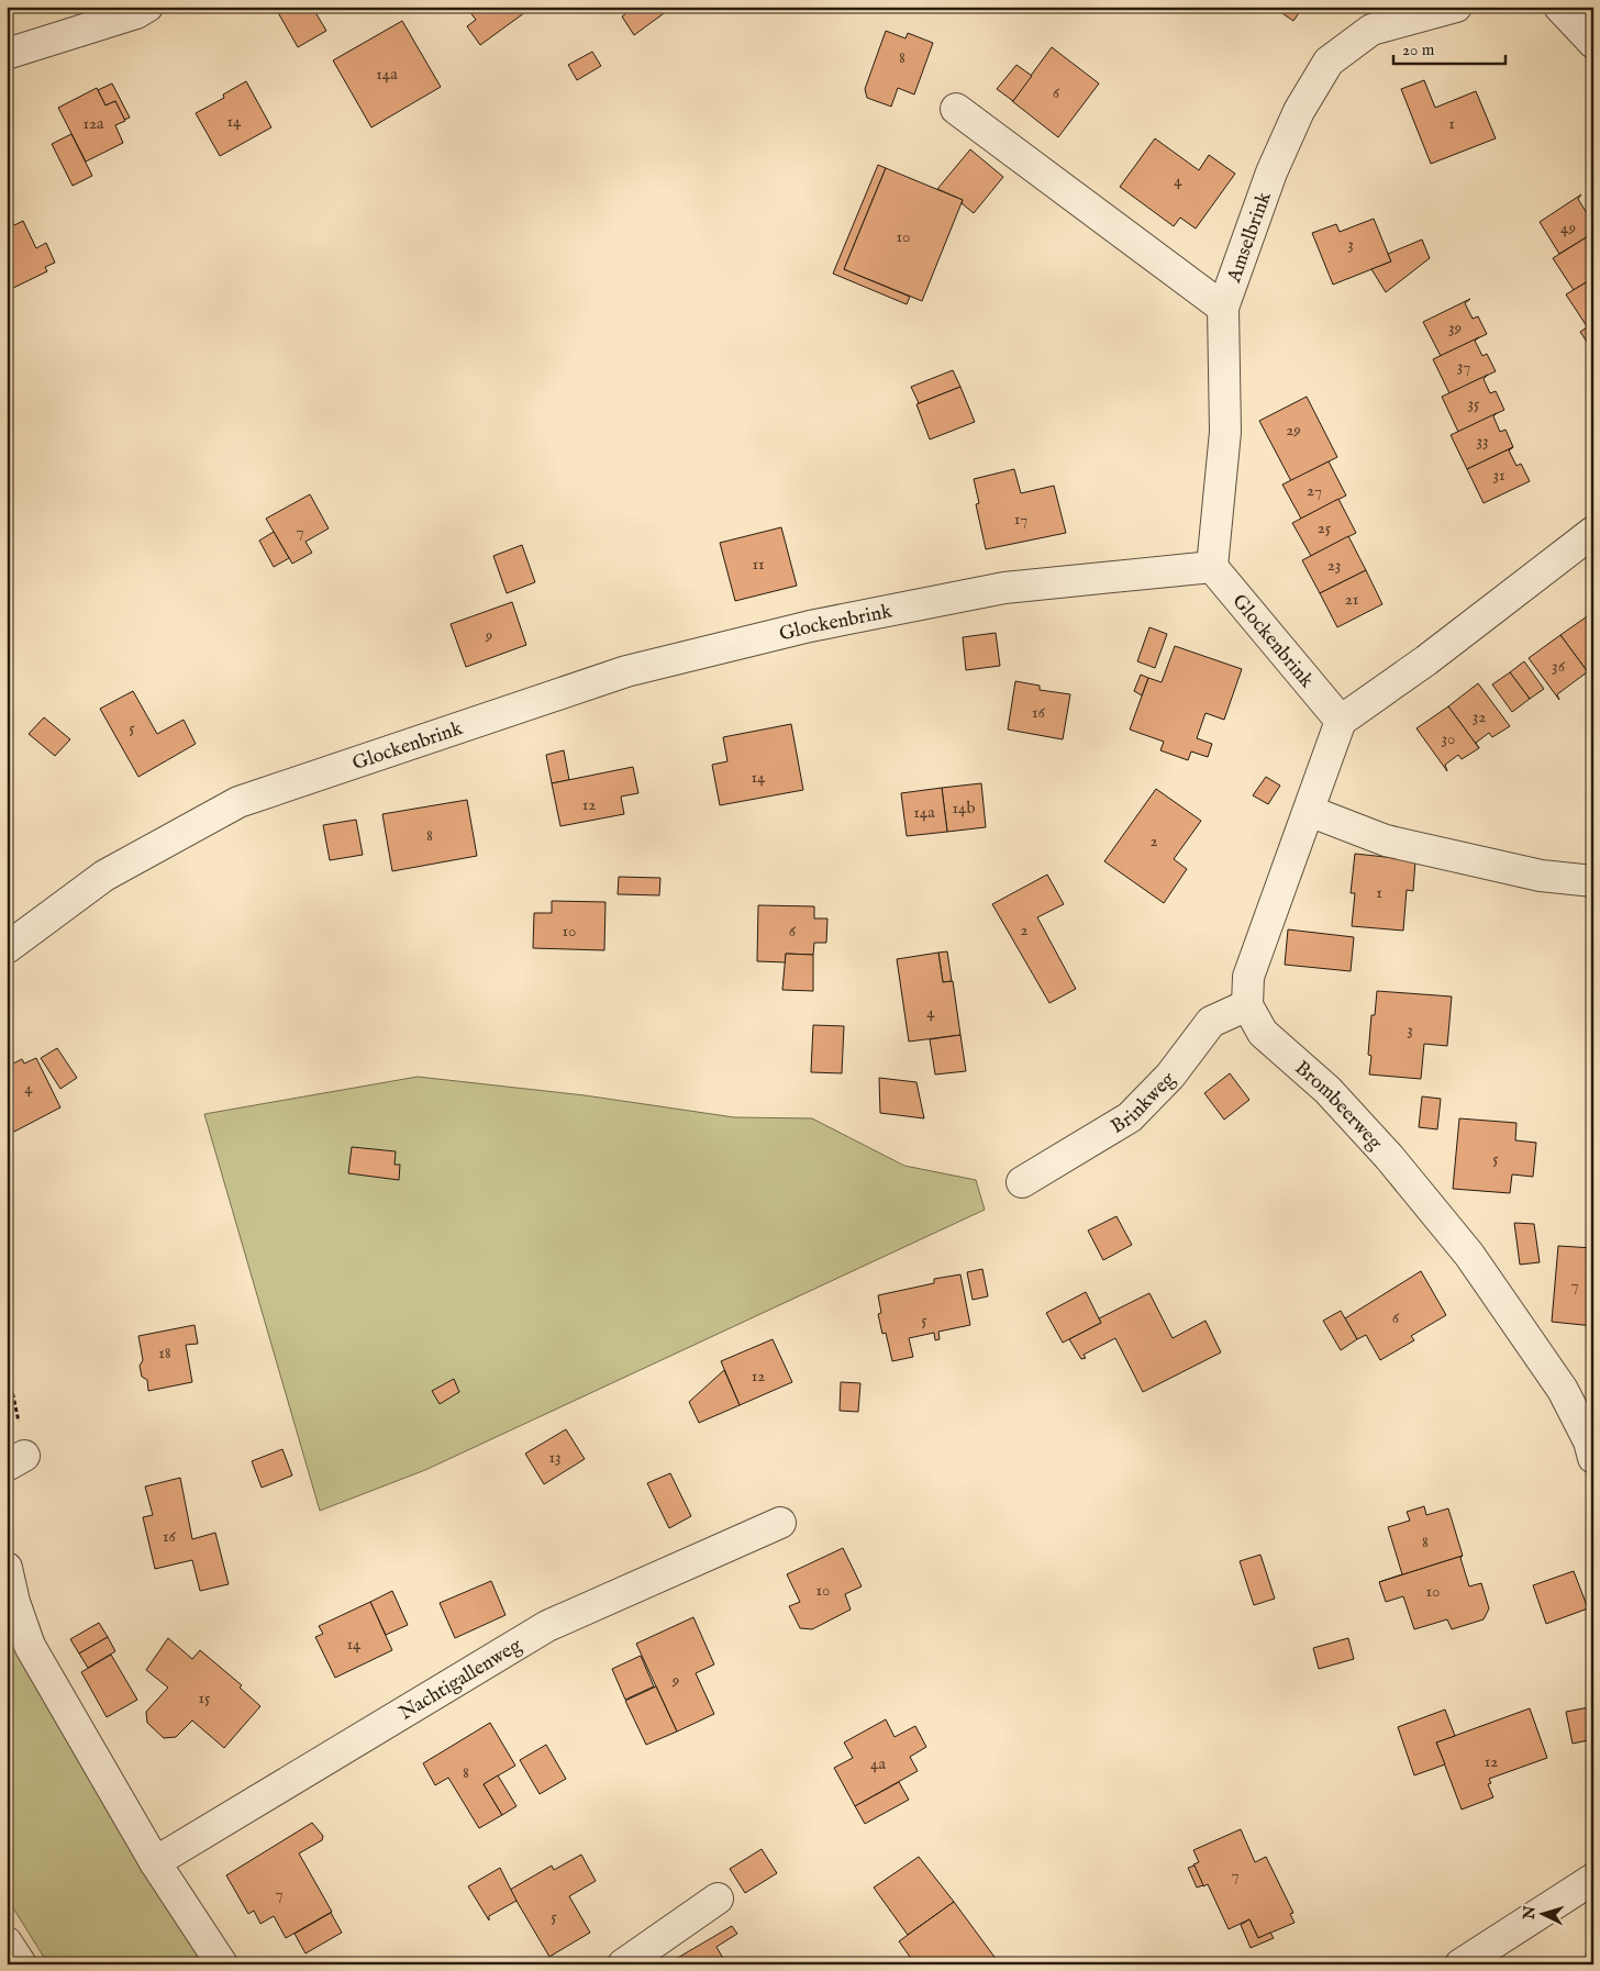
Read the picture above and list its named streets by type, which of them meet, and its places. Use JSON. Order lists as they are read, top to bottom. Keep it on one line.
{"streets":{"street":["Amselbrink","Glockenbrink","Brinkweg","Brombeerweg","Nachtigallenweg"]},"crossings":[["Amselbrink","Glockenbrink"],["Brinkweg","Brombeerweg"]],"house_numbers":["8","14a","6","14","12a","1","4","49","10","3","39","37","35","29","33","31","27","17","25","7","11","23","21","9","36","16","32","5","30","14","12","14b","14a","8","2","1","2","10","6","4","3","4","5","7","6","5","18","12","13","16","8","10","10","14","9","15","12","4a","8","7","7","5"],"scale_bar":"20 m","north":"left"}
